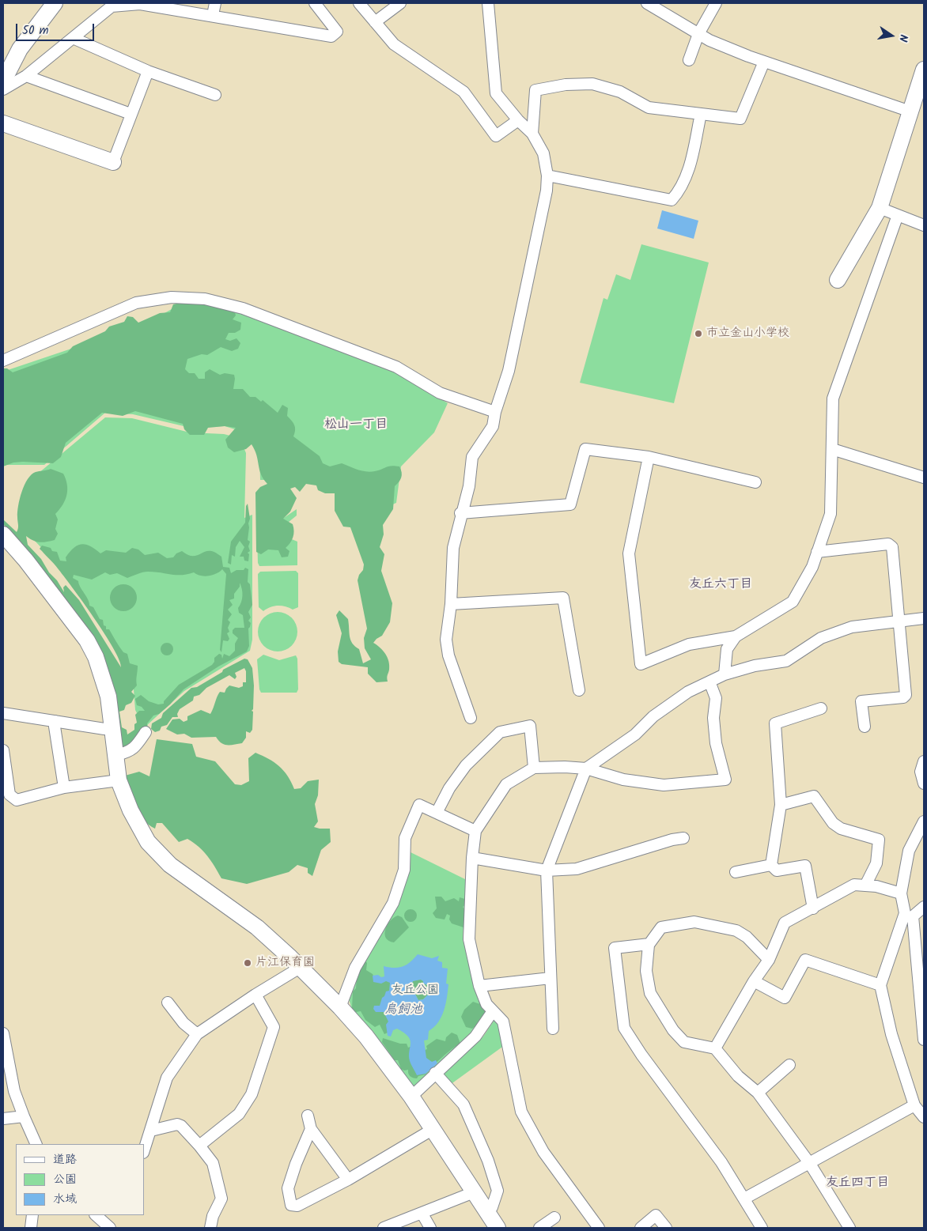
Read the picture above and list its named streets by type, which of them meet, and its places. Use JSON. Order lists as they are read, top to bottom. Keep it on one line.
{"districts":["松山一丁目","友丘六丁目","友丘四丁目"],"water":["鳥飼池"],"parks":["友丘公園"],"places":["市立金山小学校","片江保育園"],"legend":["道路","公園","水域"],"scale_bar":"50 m","north":"right"}
